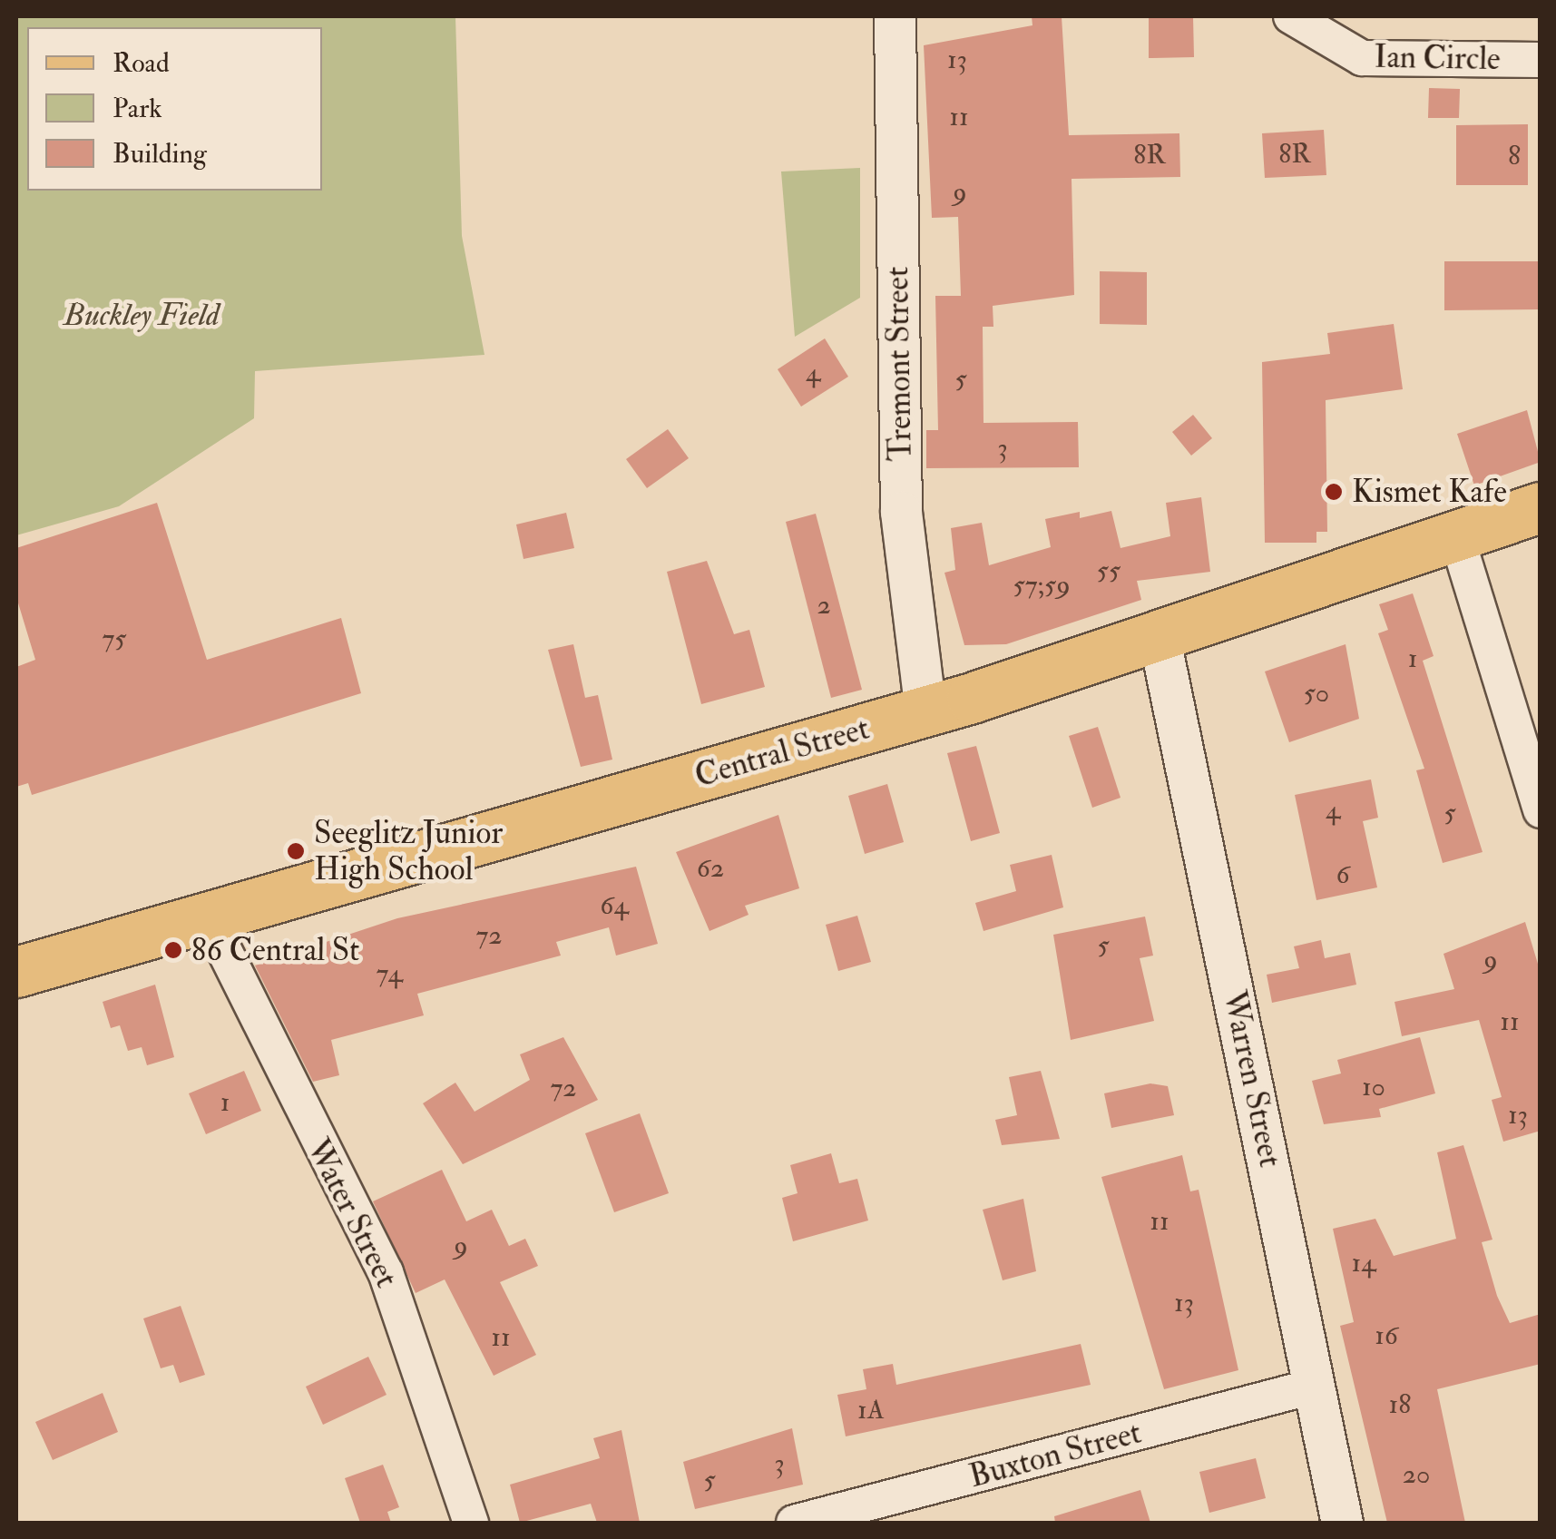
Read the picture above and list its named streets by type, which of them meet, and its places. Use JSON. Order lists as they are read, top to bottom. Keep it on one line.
{"streets":{"main road":["Central Street"],"street":["Ian Circle","Tremont Street","Warren Street","Water Street","Buxton Street"]},"crossings":[["Tremont Street","Central Street"],["Central Street","Warren Street"],["Central Street","Water Street"],["Warren Street","Buxton Street"]],"parks":["Buckley Field"],"places":["Kismet Kafe","Seeglitz Junior High School","86 Central St"],"house_numbers":["13","11","8R","8R","8","9","4","5","3","55","57;59","2","75","1","50","4","5","62","6","64","72","5","9","74","11","10","72","1","13","11","9","14","13","16","11","18","1A","3","20","5"],"legend":["Road","Park","Building"]}
